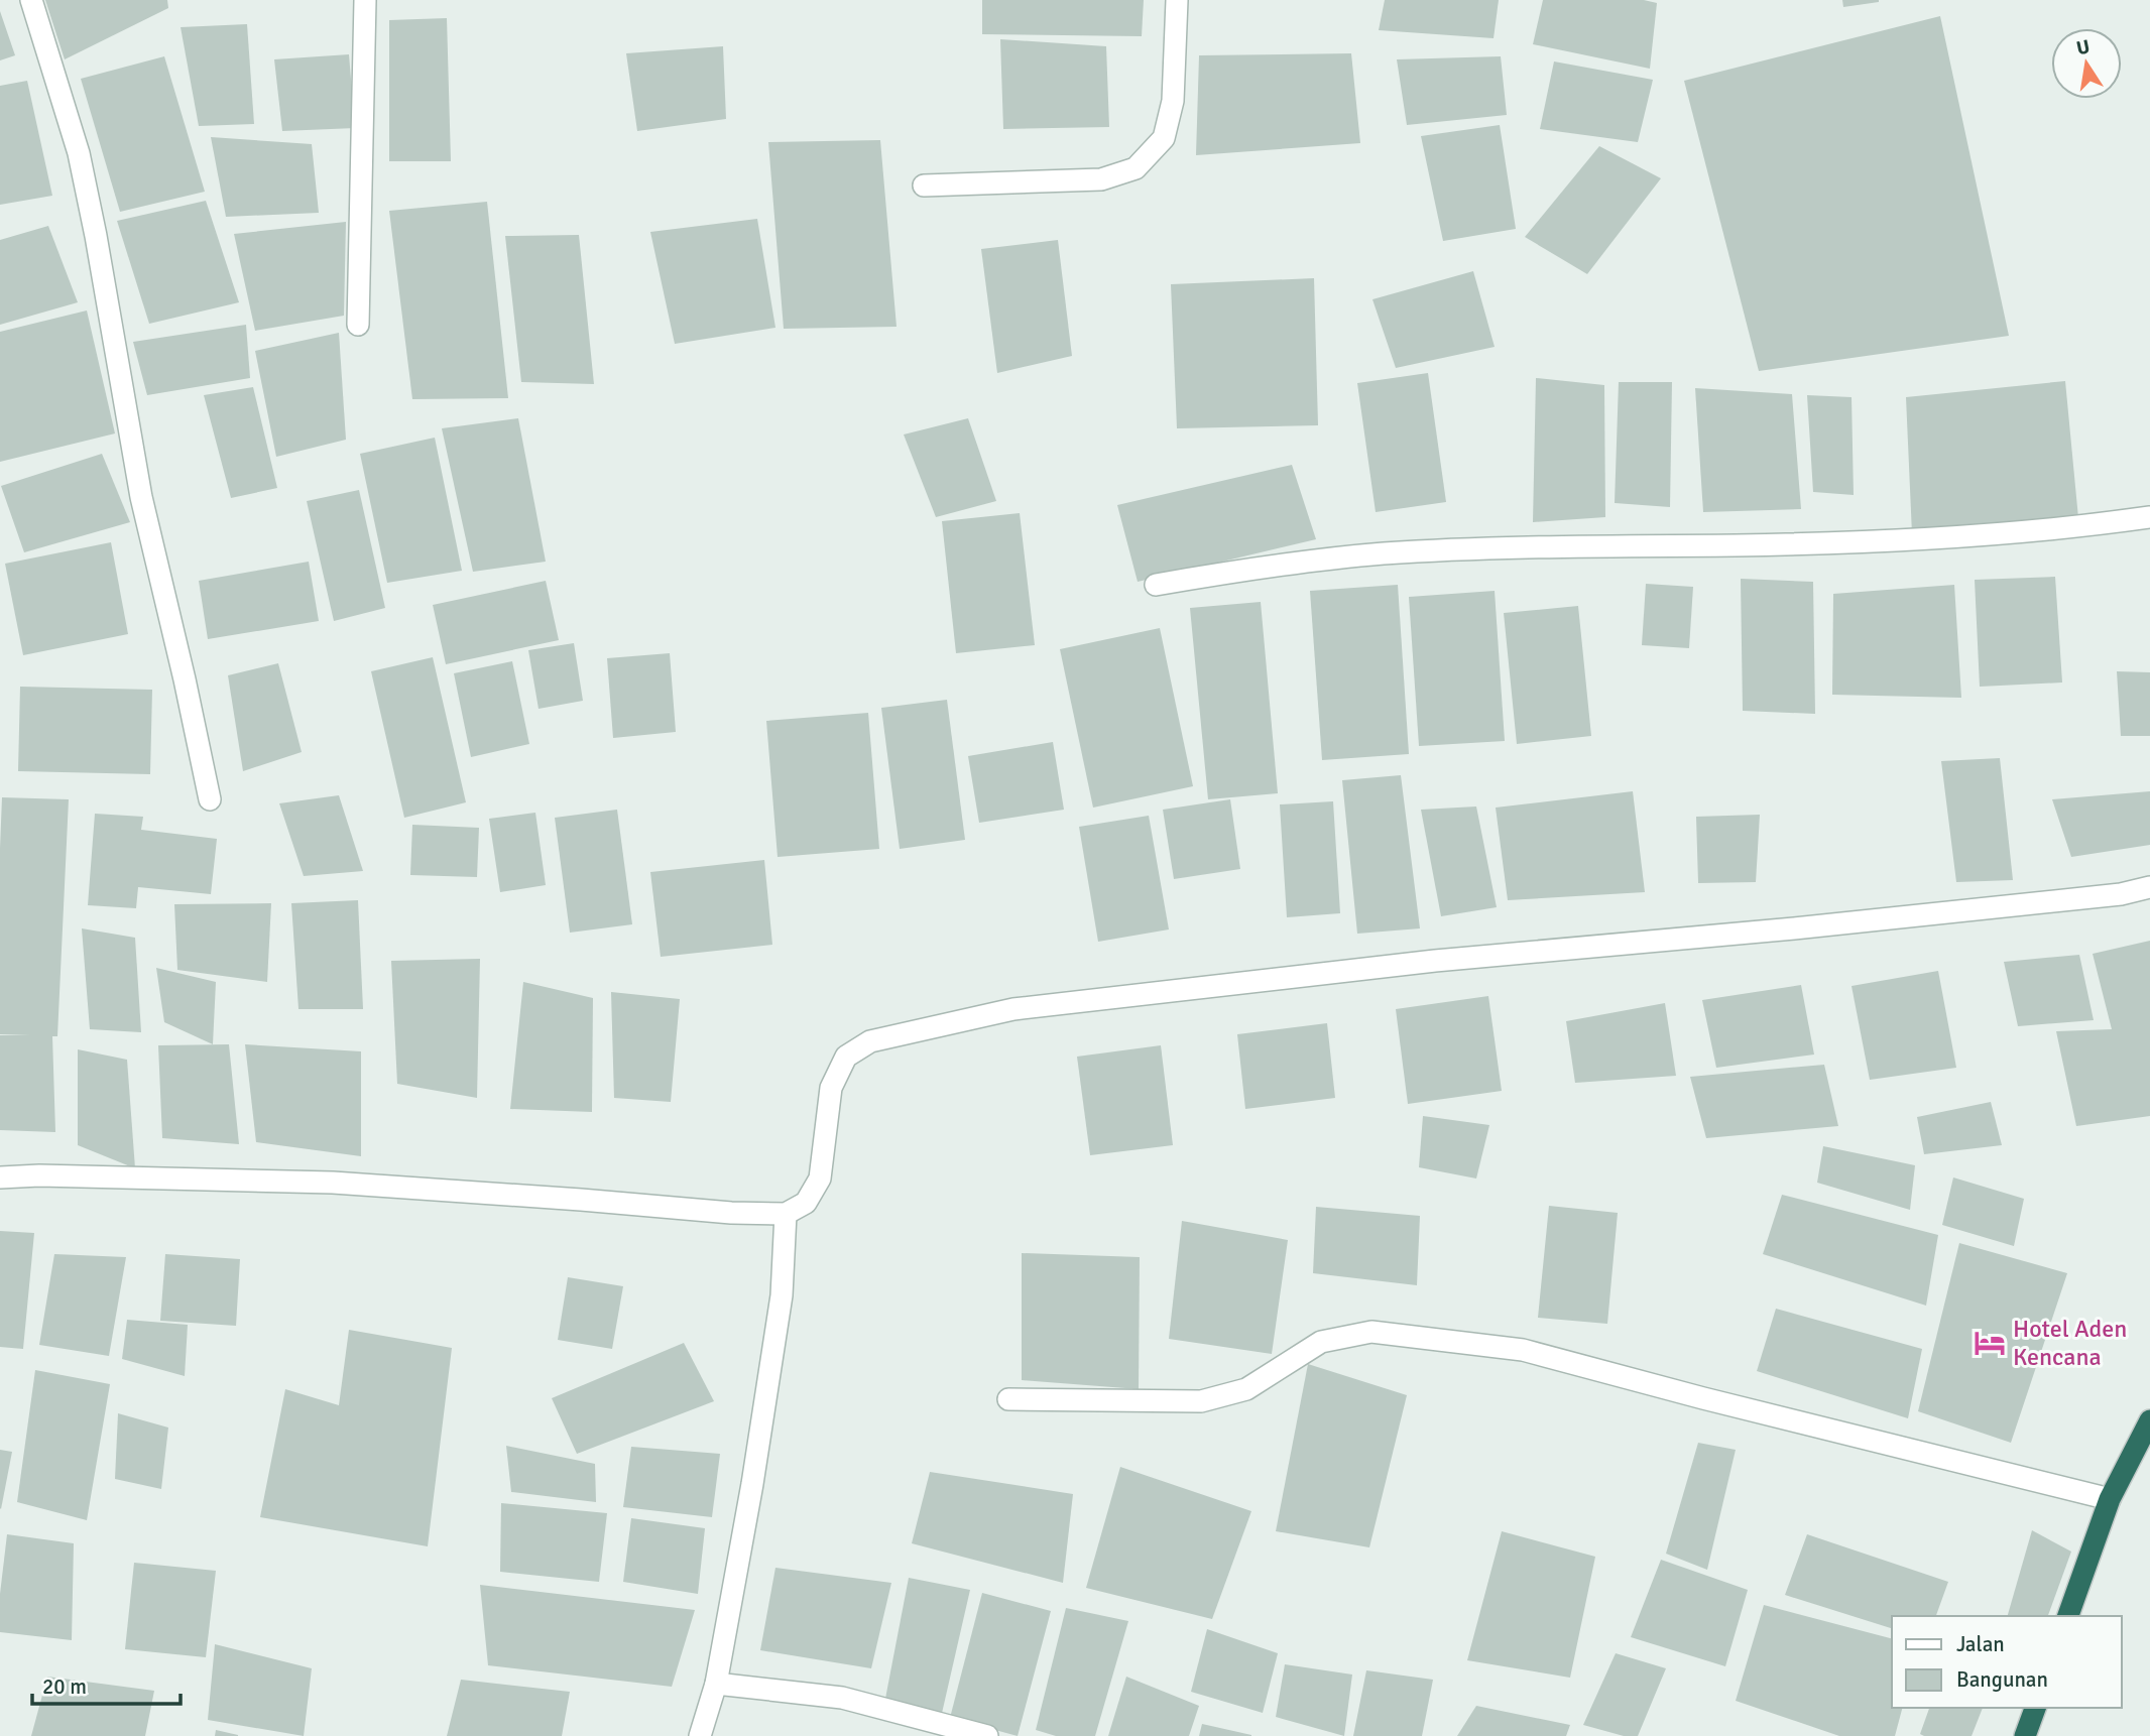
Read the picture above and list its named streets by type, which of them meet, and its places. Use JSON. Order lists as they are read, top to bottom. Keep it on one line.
{"places":{"hotel":["Hotel Aden Kencana"]},"legend":["Jalan","Bangunan"],"scale_bar":"20 m","north":"top"}
